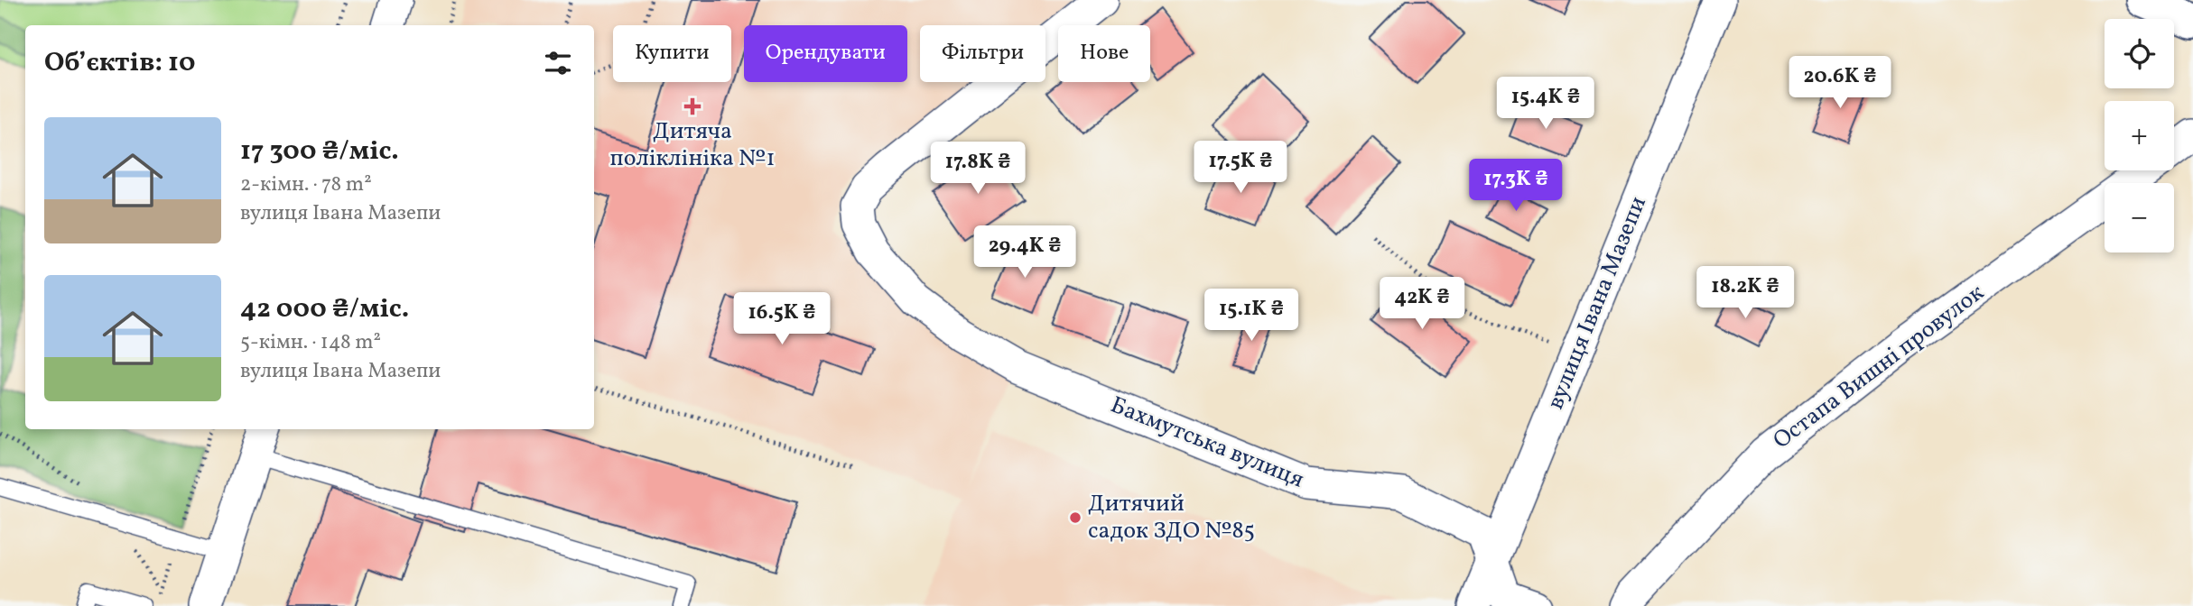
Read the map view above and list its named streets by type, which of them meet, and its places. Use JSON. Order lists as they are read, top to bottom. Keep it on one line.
{"streets":{"street":["вулиця Івана Мазепи","Остапа Вишні провулок","Бахмутська вулиця"]},"crossings":[["вулиця Івана Мазепи","Бахмутська вулиця"]],"places":{"health":["Дитяча поліклініка №1"],"other":["Дитячий садок ЗДО №85"]},"page":{"map_buttons":["+","−"],"chip":["Купити","Орендувати","Фільтри","Нове"],"heading":"Об’єктів: 10","price":["20.6K ₴","15.4K ₴","17.5K ₴","17.8K ₴","17.3K ₴","29.4K ₴","18.2K ₴","42K ₴","15.1K ₴","16.5K ₴"],"list":[{"name":"17 300 ₴/міс.","note":"2-кімн. · 78 m² · вулиця Івана Мазепи"},{"name":"42 000 ₴/міс.","note":"5-кімн. · 148 m² · вулиця Івана Мазепи"}]}}
